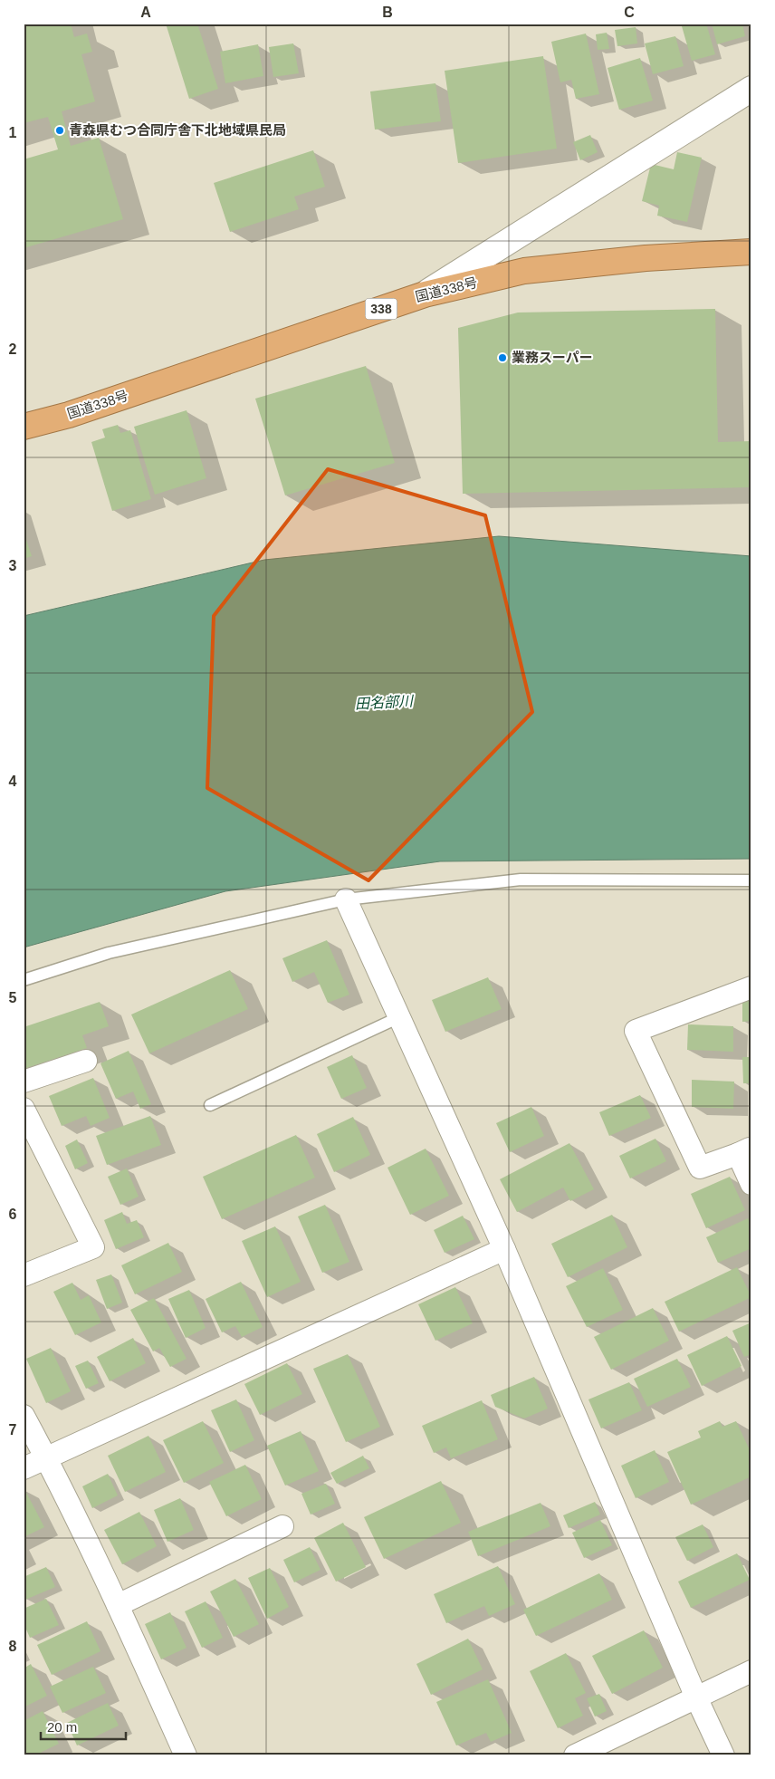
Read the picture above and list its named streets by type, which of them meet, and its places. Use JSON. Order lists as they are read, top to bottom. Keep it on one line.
{"streets":{"highway":["国道338号","338"]},"water":["田名部川"],"places":["青森県むつ合同庁舎下北地域県民局","業務スーパー"],"scale_bar":"20 m","grid":{"columns":["A","B","C"],"rows":["1","2","3","4","5","6","7","8"]}}
